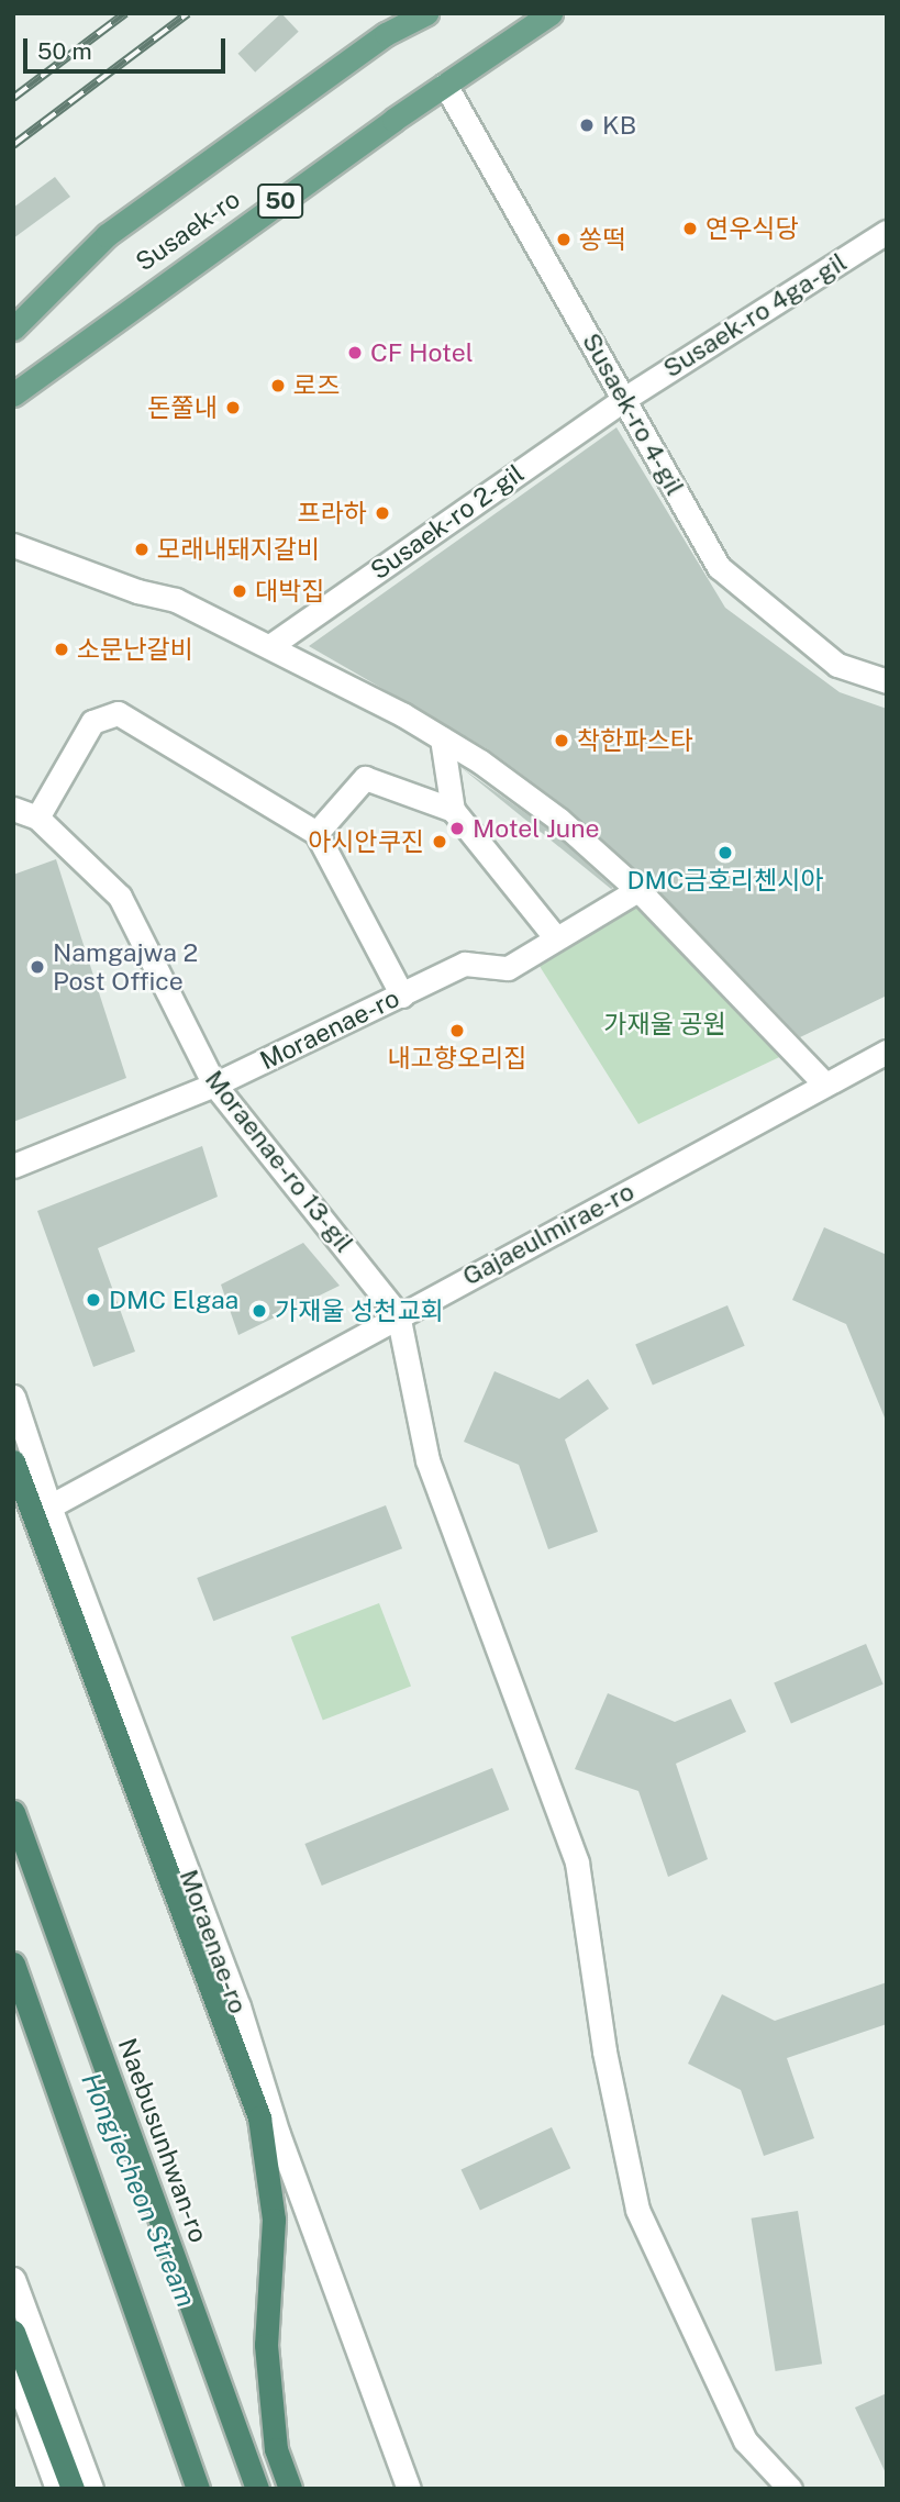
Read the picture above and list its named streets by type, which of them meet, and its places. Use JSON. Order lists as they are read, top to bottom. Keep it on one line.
{"streets":{"highway":["Naebusunhwan-ro"],"main road":["50","Susaek-ro"],"street":["Susaek-ro 4ga-gil","Susaek-ro 4-gil","Susaek-ro 2-gil","Moraenae-ro","Moraenae-ro 13-gil","Gajaeulmirae-ro"]},"crossings":[["Susaek-ro","Susaek-ro 4-gil"],["Susaek-ro 4ga-gil","Susaek-ro 4-gil"],["Susaek-ro 4ga-gil","Susaek-ro 2-gil"],["Susaek-ro 4-gil","Susaek-ro 2-gil"],["Moraenae-ro","Moraenae-ro 13-gil"],["Moraenae-ro","Gajaeulmirae-ro"],["Moraenae-ro 13-gil","Gajaeulmirae-ro"]],"water":["Hongjecheon Stream"],"parks":["가재울 공원"],"places":["KB","연우식당","쏭떡","CF Hotel","로즈","돈쭐내","프라하","모래내돼지갈비","대박집","소문난갈비","착한파스타","Motel June","아시안쿠진","DMC금호리첸시아","Namgajwa 2 Post Office","내고향오리집","DMC Elgaa","가재울 성천교회"],"scale_bar":"50 m"}
